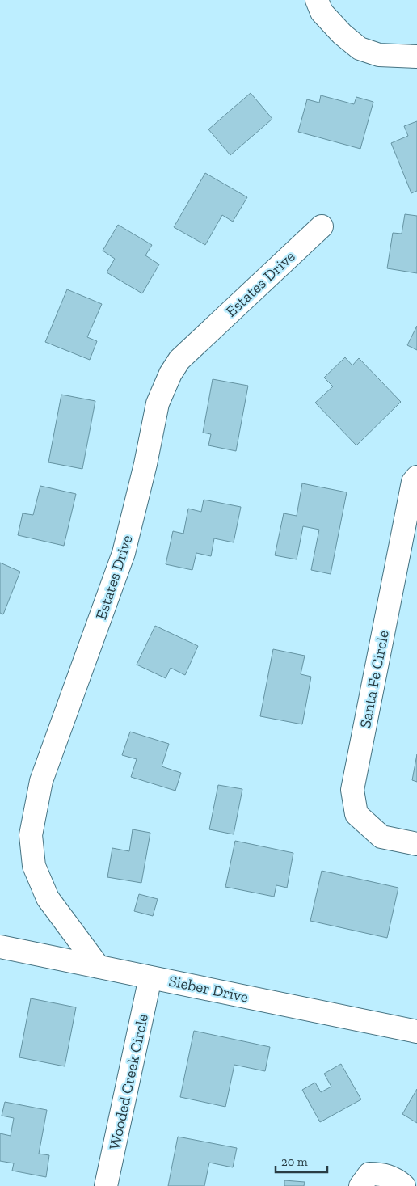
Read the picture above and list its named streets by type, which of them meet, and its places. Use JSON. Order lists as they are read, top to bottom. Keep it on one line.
{"streets":{"street":["Estates Drive","Santa Fe Circle","Sieber Drive","Wooded Creek Circle"]},"crossings":[["Estates Drive","Sieber Drive"],["Sieber Drive","Wooded Creek Circle"]],"scale_bar":"20 m"}
